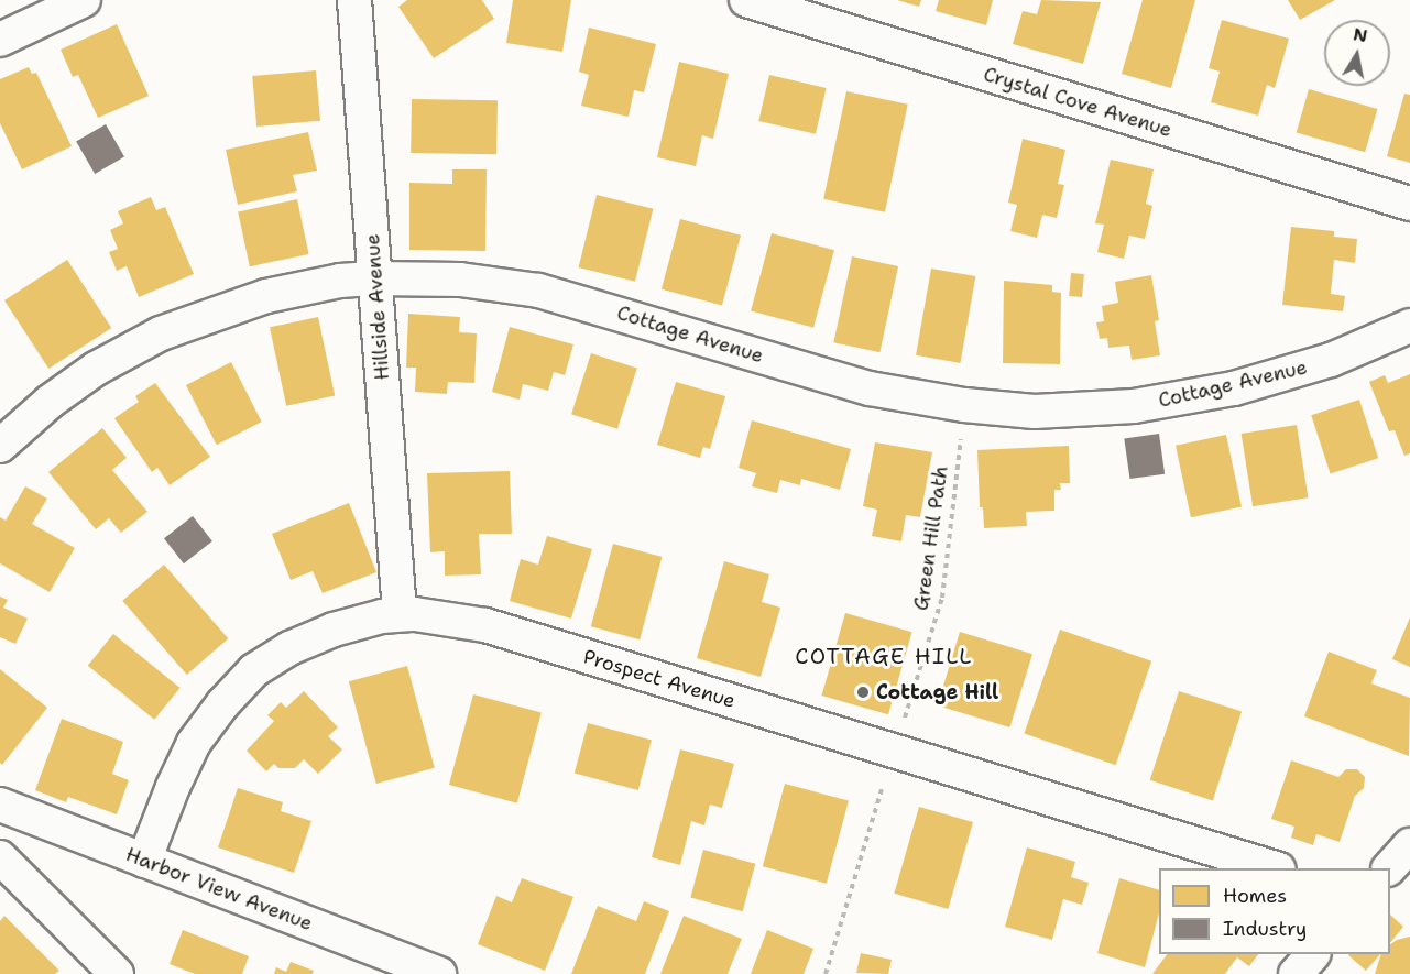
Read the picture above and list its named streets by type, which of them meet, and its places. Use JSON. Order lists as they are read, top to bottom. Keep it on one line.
{"streets":{"street":["Crystal Cove Avenue","Hillside Avenue","Cottage Avenue","Prospect Avenue","Harbor View Avenue"],"path":["Green Hill Path"]},"crossings":[["Hillside Avenue","Cottage Avenue"],["Hillside Avenue","Prospect Avenue"],["Prospect Avenue","Harbor View Avenue"]],"districts":["COTTAGE HILL"],"places":["Cottage Hill"],"legend":["Homes","Industry"],"north":"top"}
